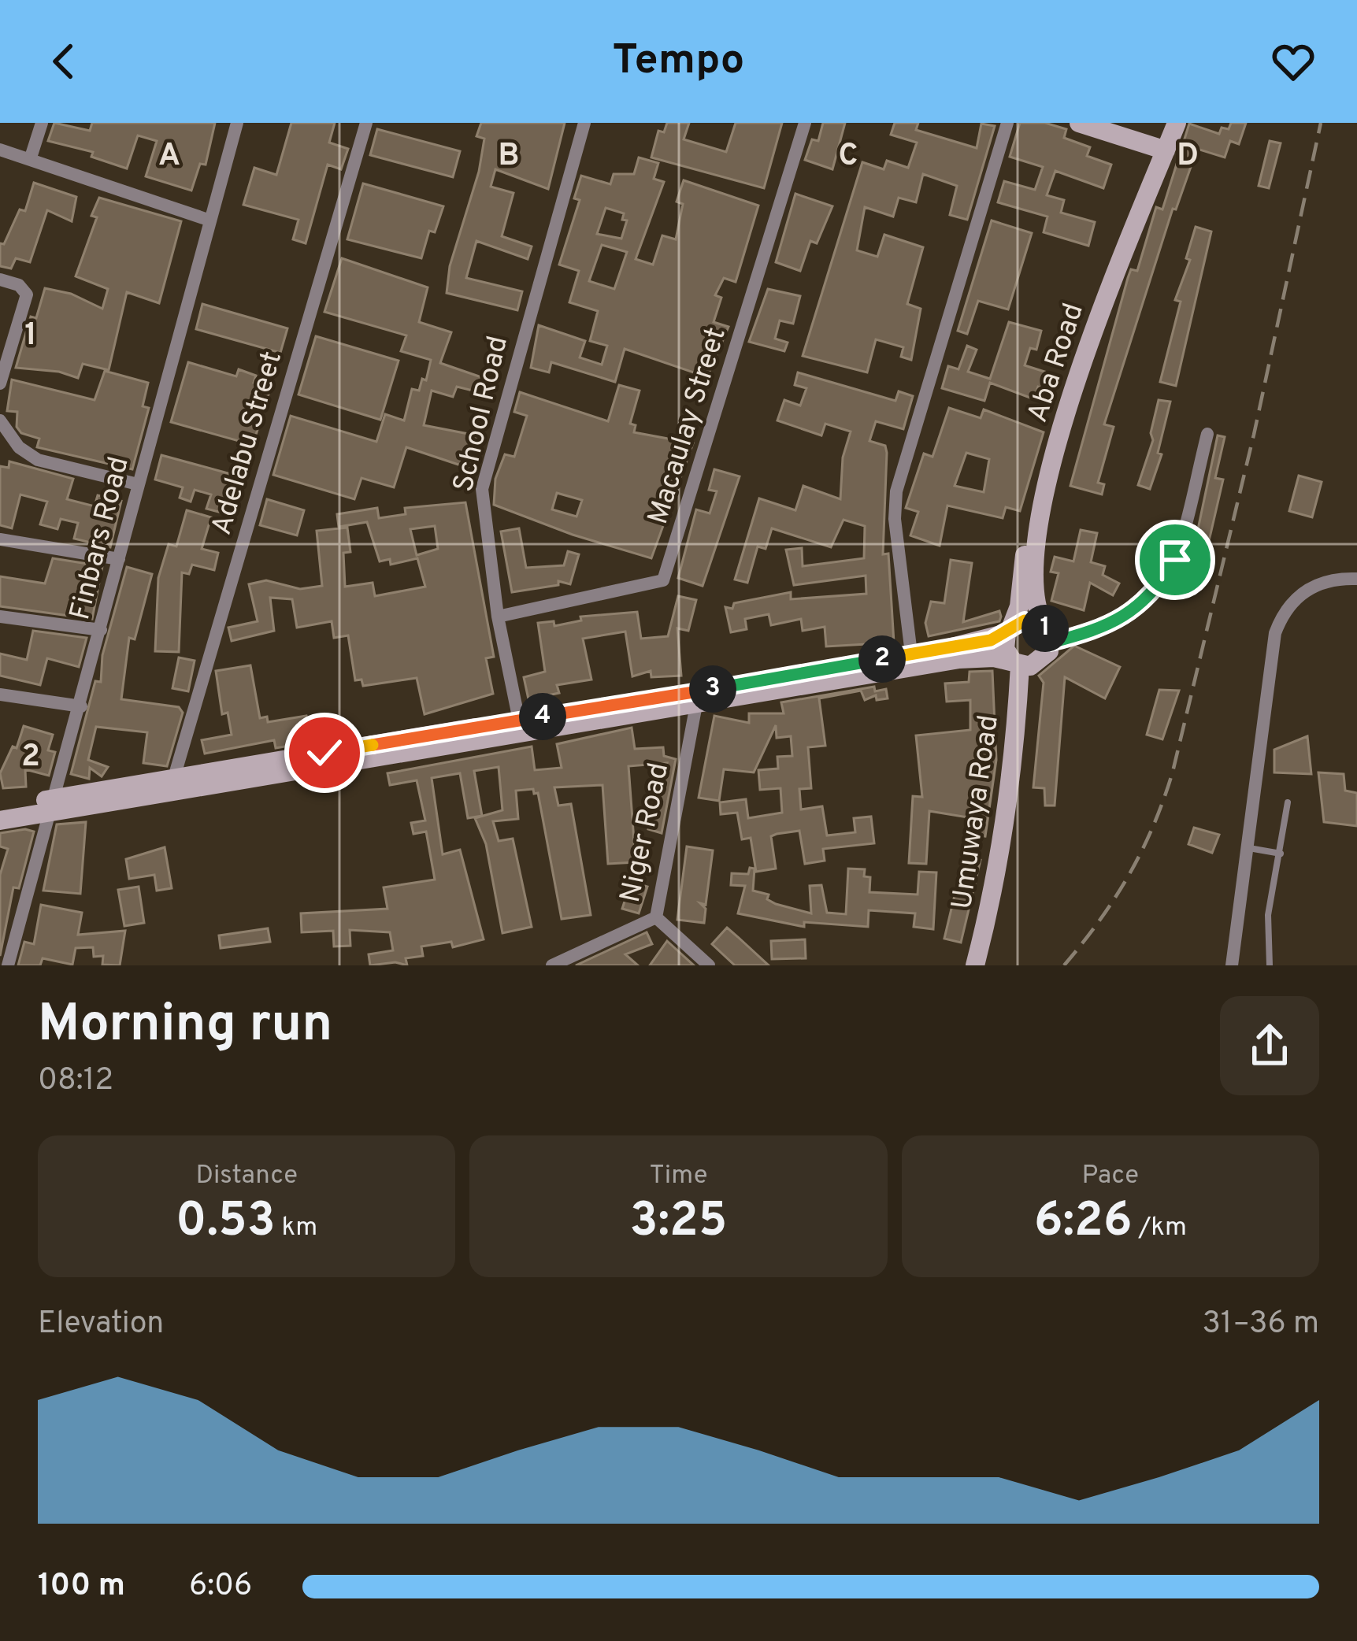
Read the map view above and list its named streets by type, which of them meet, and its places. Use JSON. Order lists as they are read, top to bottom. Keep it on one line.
{"streets":{"main road":["Aba Road","Umuwaya Road"],"street":["School Road","Macaulay Street","Adelabu Street","Finbars Road","Niger Road"]},"crossings":[["Aba Road","Umuwaya Road"],["School Road","Macaulay Street"]],"page":{"header":"Tempo","pins":["1","2","3","4"],"heading":["Morning run","08:12"],"stats":[["Distance","0.53 km"],["Time","3:25"],["Pace","6:26 /km"]],"chart":["Elevation","31–36 m"],"list":[{"name":"100 m","note":"6:06"}]},"grid":{"columns":["A","B","C","D"],"rows":["1","2"]}}
